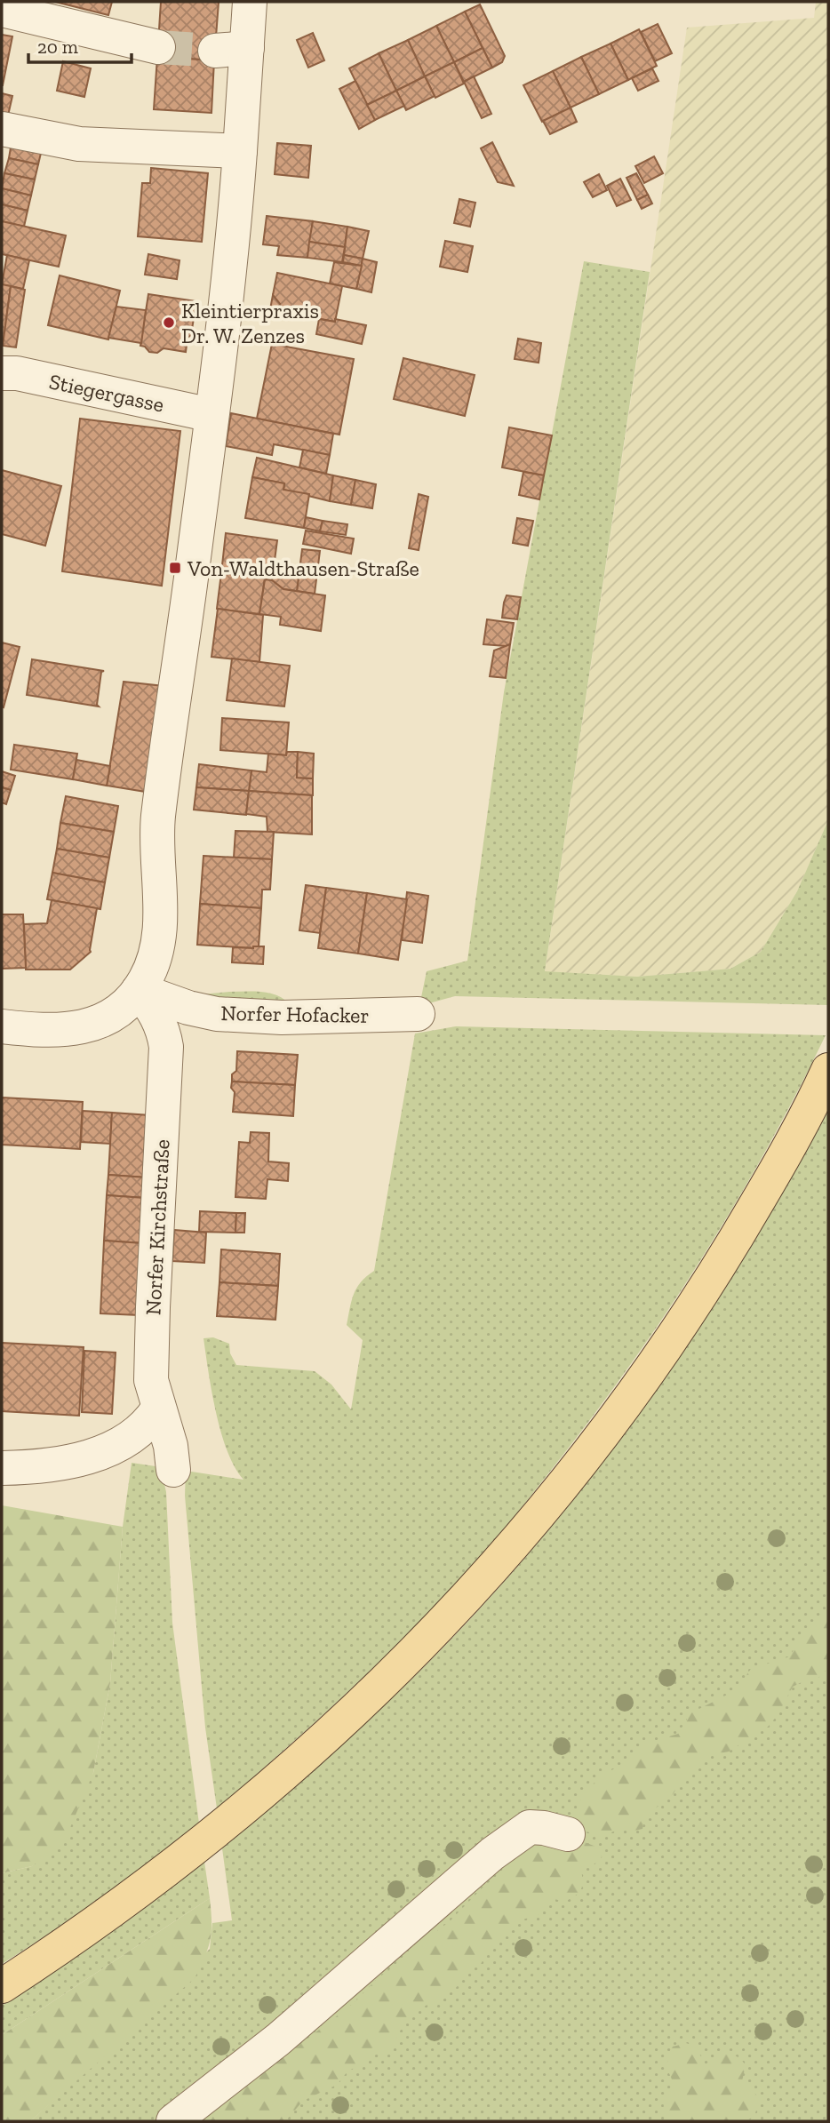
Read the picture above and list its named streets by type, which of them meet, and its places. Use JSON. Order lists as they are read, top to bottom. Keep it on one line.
{"streets":{"street":["Stiegergasse","Norfer Hofacker","Norfer Kirchstraße"]},"crossings":[["Norfer Hofacker","Norfer Kirchstraße"]],"places":{"other":["Kleintierpraxis Dr. W. Zenzes"],"transit":["Von-Waldthausen-Straße"]},"scale_bar":"20 m"}
